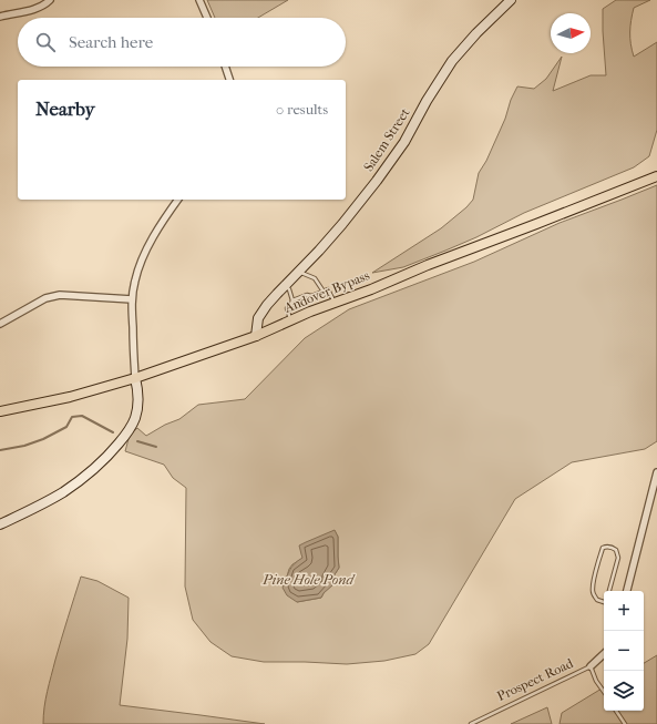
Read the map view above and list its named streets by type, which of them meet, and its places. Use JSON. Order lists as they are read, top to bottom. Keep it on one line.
{"streets":{"main road":["Andover Bypass"],"street":["Salem Street","Prospect Road"]},"crossings":[["Salem Street","Andover Bypass"]],"water":["Pine Hole Pond"],"north":"right","page":{"search":"Search here","heading":["Nearby","0 results"],"map_buttons":["+","−"]}}
